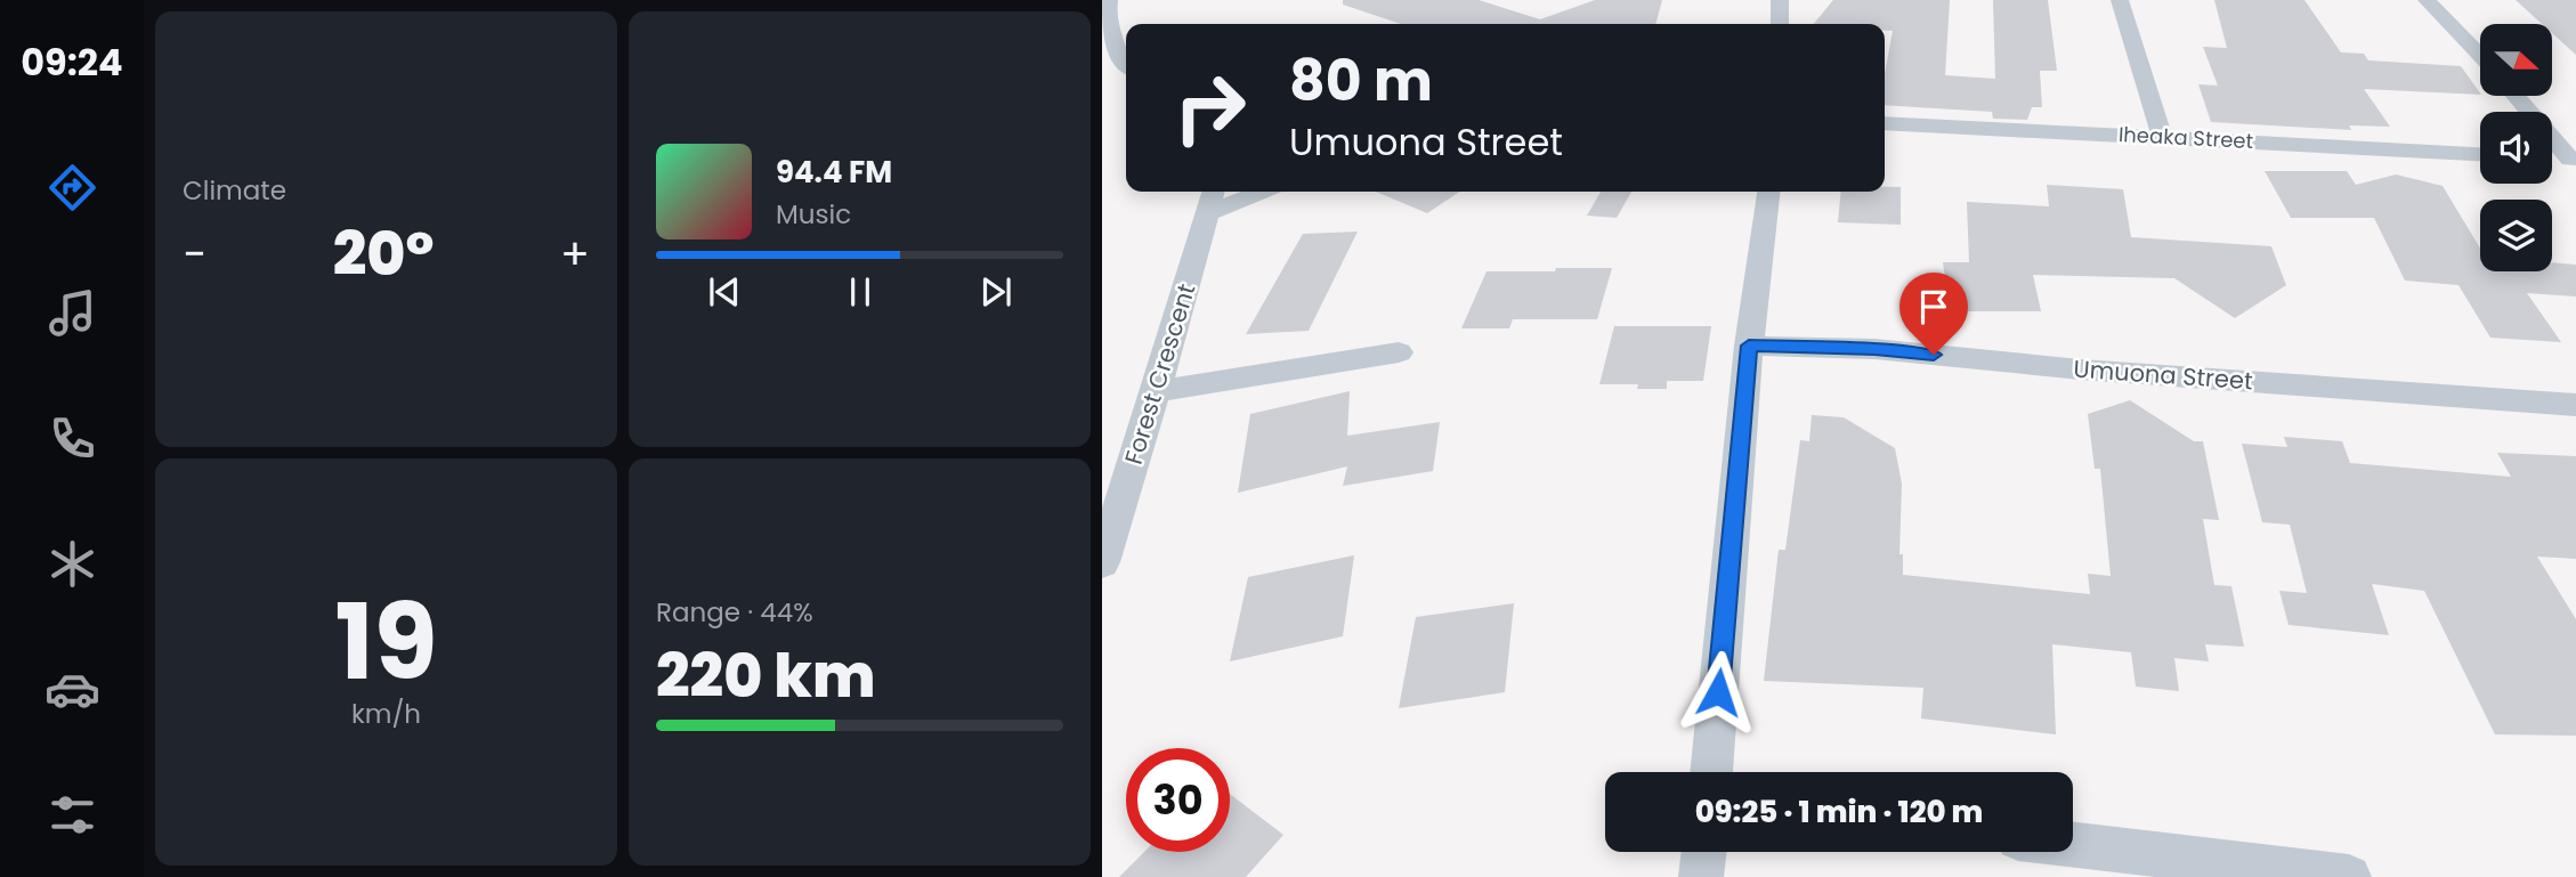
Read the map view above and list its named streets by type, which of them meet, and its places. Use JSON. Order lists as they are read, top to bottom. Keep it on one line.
{"streets":{"street":["Iheaka Street","Forest Crescent","Umuona Street"]},"north":"right","page":{"tabs":"09:24","tile":["Climate",["19","km/h"],["Range · 44%","220 km"]],"turn":["80 m","Umuona Street"],"song":["94.4 FM","Music"],"heat":["−","20°","+"],"limit":"30","trip":"09:25 · 1 min · 120 m"}}
